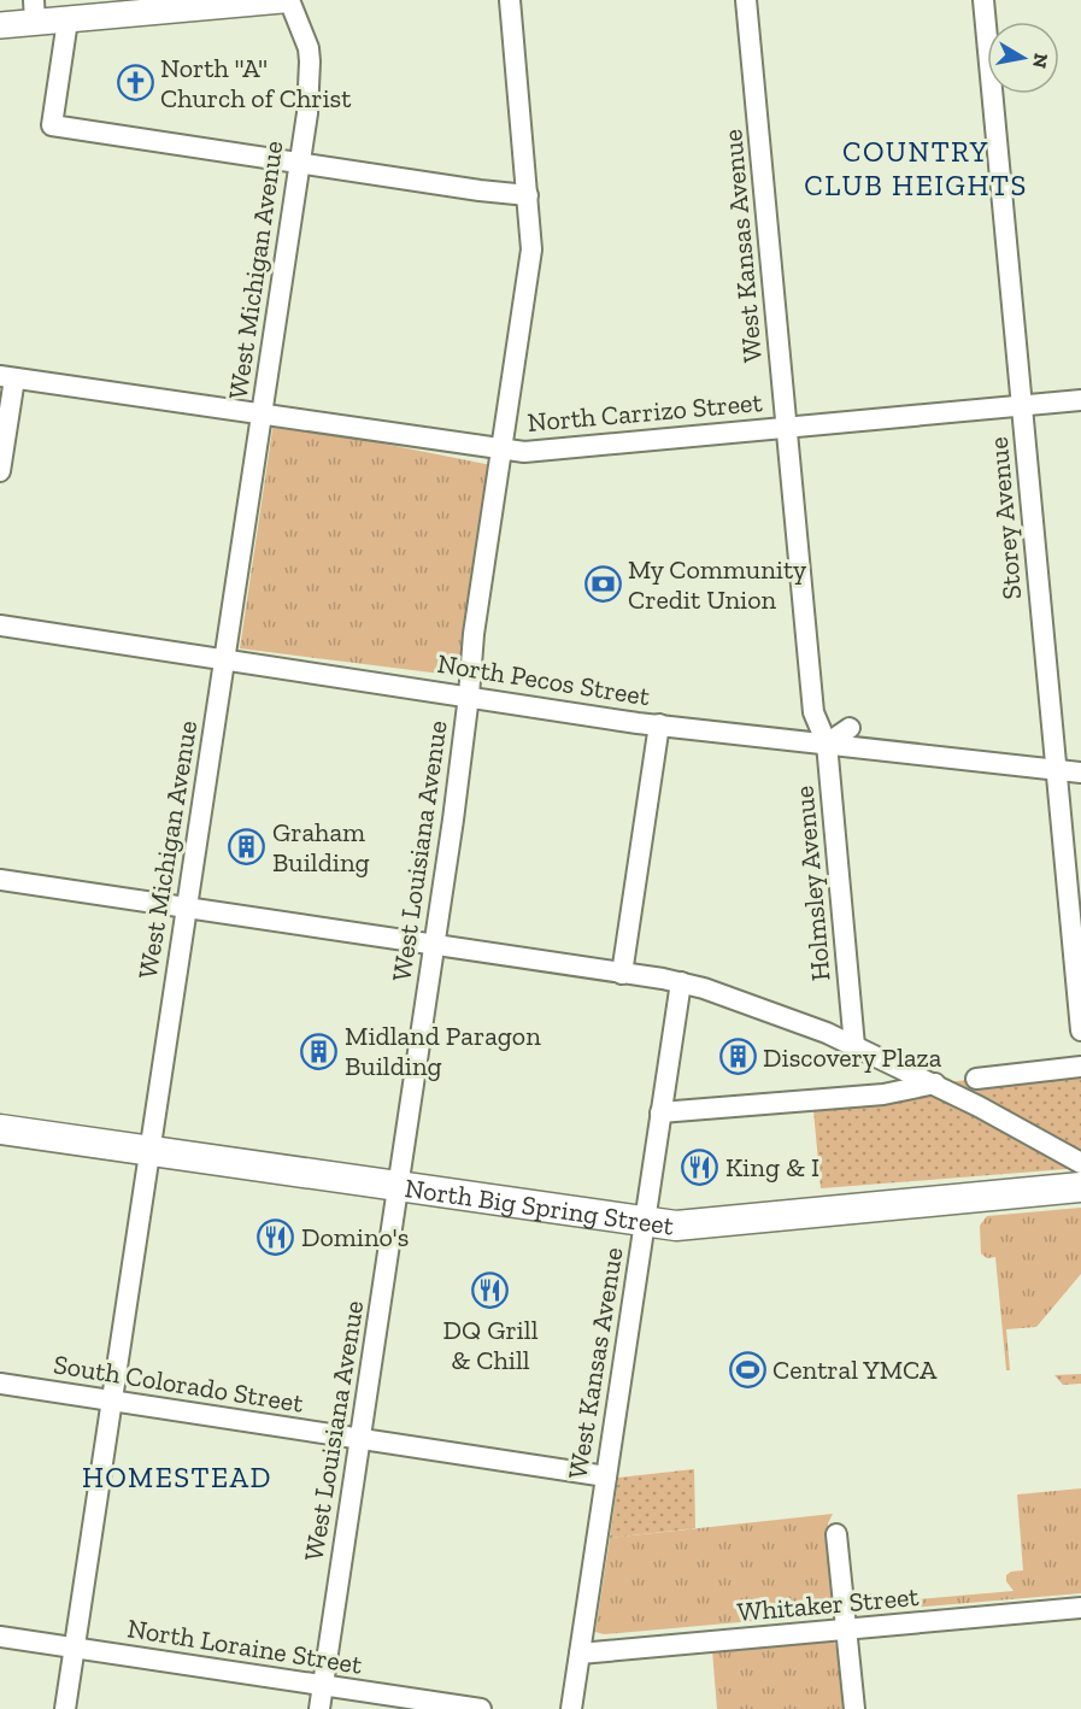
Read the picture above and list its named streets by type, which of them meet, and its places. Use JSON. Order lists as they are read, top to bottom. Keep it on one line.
{"streets":{"highway":["North Big Spring Street"],"street":["West Kansas Avenue","West Michigan Avenue","North Carrizo Street","Storey Avenue","North Pecos Street","West Louisiana Avenue","Holmsley Avenue","South Colorado Street","Whitaker Street","North Loraine Street"]},"crossings":[["West Kansas Avenue","North Carrizo Street"],["West Kansas Avenue","North Pecos Street"],["West Kansas Avenue","Holmsley Avenue"],["West Kansas Avenue","North Big Spring Street"],["West Kansas Avenue","South Colorado Street"],["West Kansas Avenue","Whitaker Street"],["West Michigan Avenue","North Carrizo Street"],["West Michigan Avenue","North Pecos Street"],["West Michigan Avenue","North Big Spring Street"],["West Michigan Avenue","South Colorado Street"],["West Michigan Avenue","North Loraine Street"],["North Carrizo Street","Storey Avenue"],["North Carrizo Street","West Louisiana Avenue"],["Storey Avenue","North Pecos Street"],["North Pecos Street","West Louisiana Avenue"],["North Pecos Street","Holmsley Avenue"],["West Louisiana Avenue","North Big Spring Street"],["West Louisiana Avenue","South Colorado Street"],["West Louisiana Avenue","North Loraine Street"]],"districts":["COUNTRY CLUB HEIGHTS","HOMESTEAD"],"places":{"church":["North \"A\" Church of Christ"],"bank":["My Community Credit Union"],"building":["Graham Building","Midland Paragon Building","Discovery Plaza"],"restaurant":["King & I","Domino's","DQ Grill & Chill"],"sports":["Central YMCA"]},"north":"right"}
